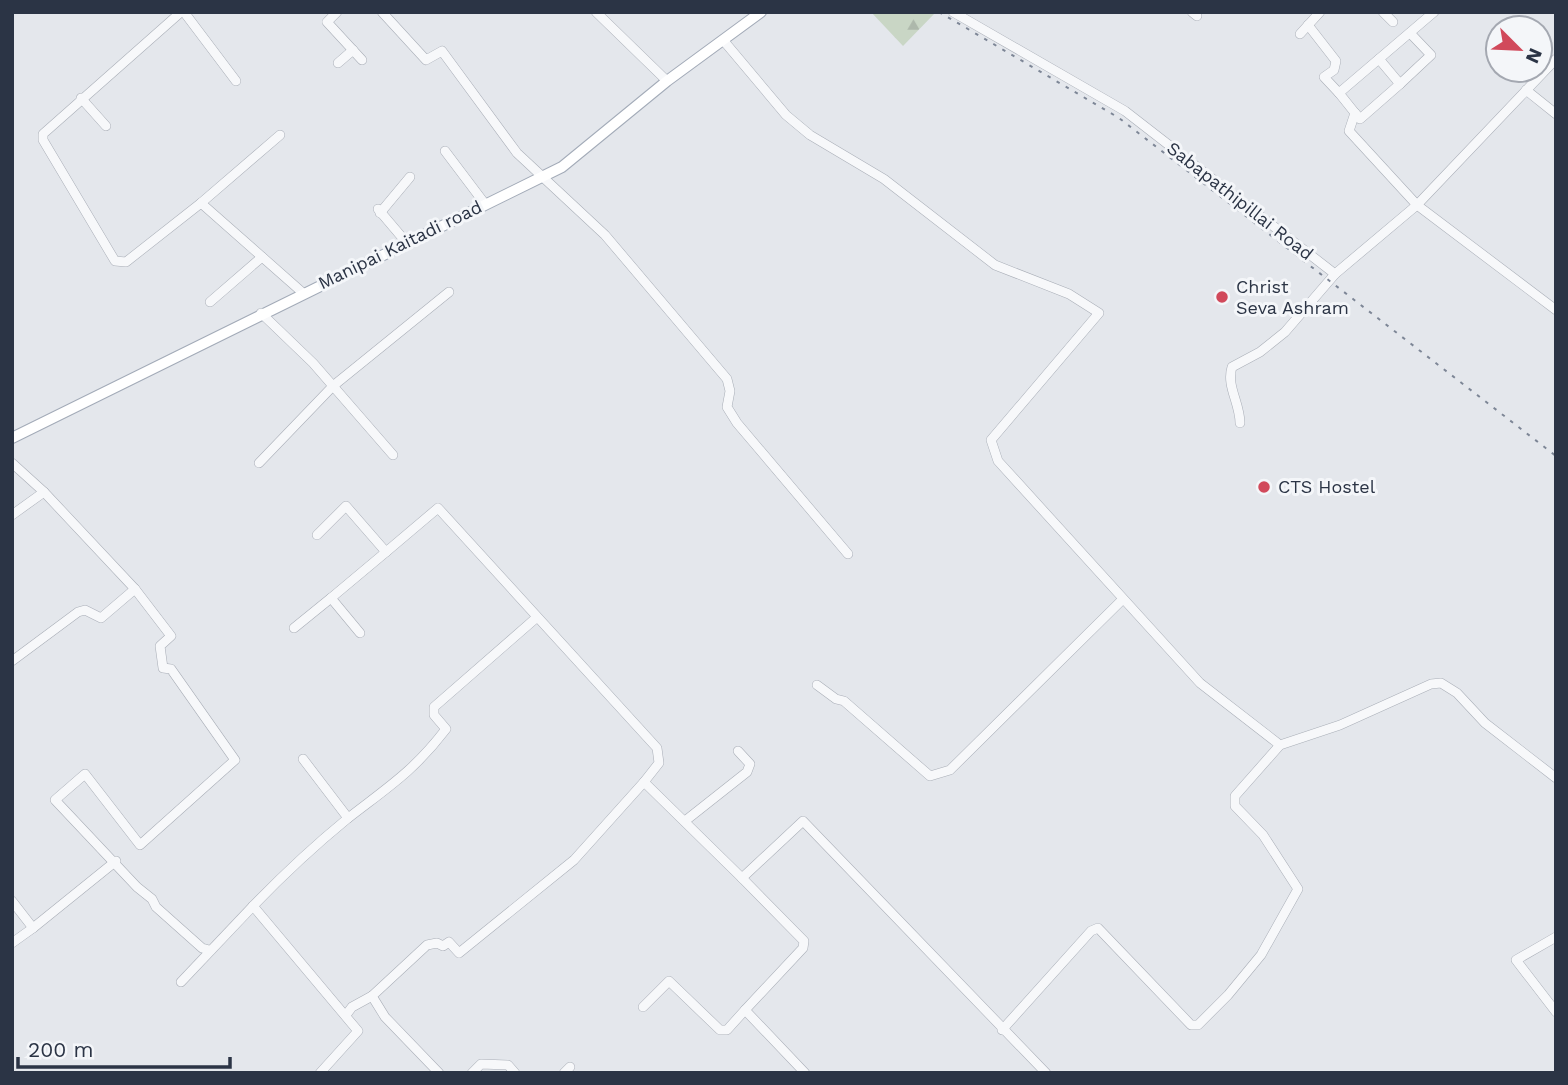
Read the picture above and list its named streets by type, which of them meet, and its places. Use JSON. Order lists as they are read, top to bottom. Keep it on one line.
{"streets":{"main road":["Manipai Kaitadi road"],"street":["Sabapathipillai Road"]},"places":["Christ Seva Ashram","CTS Hostel"],"scale_bar":"200 m","north":"bottom right"}
